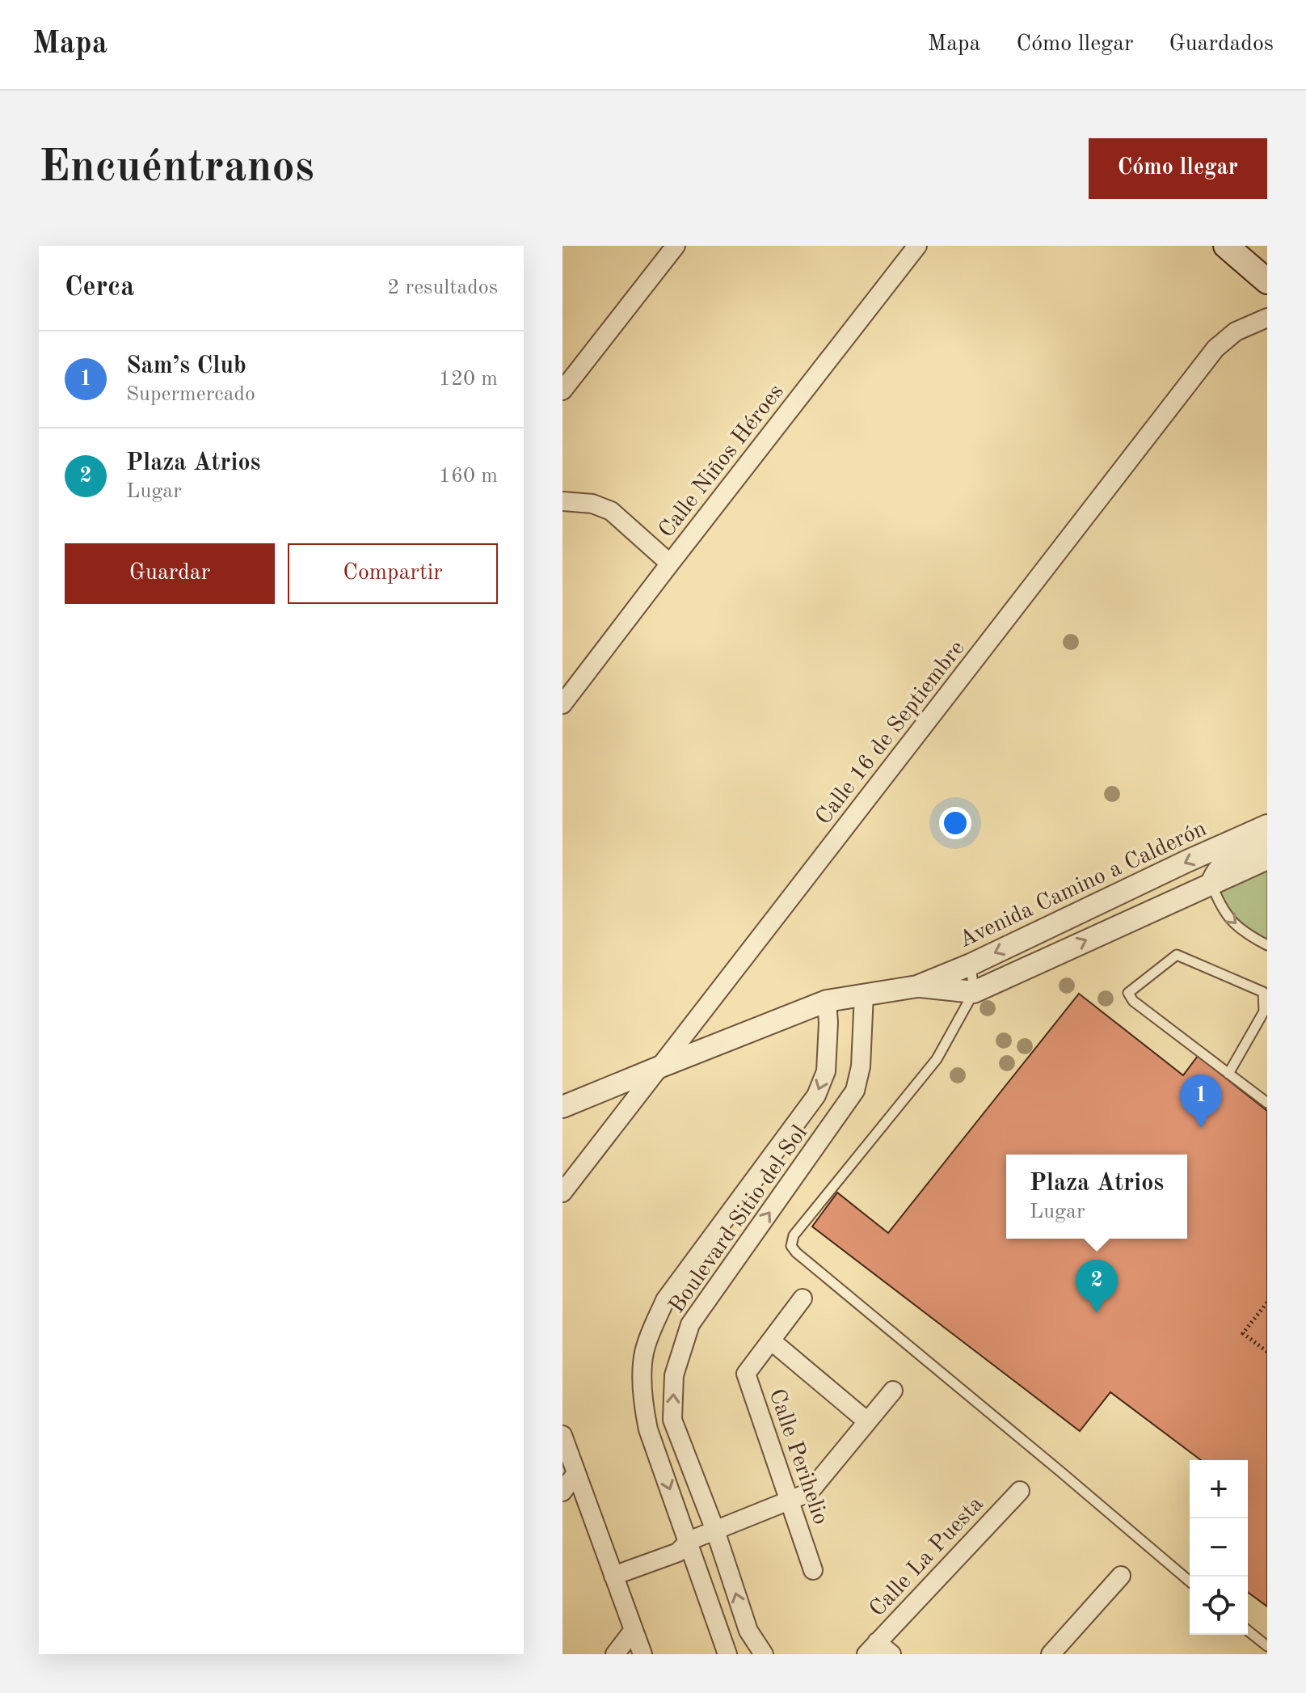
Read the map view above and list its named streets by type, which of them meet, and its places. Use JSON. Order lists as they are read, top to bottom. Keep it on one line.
{"streets":{"street":["Calle Niños Héroes","Calle 16 de Septiembre","Avenida Camino a Calderón","Boulevard Sitio del Sol","Calle Perihelio","Calle La Puesta"]},"crossings":[["Calle 16 de Septiembre","Avenida Camino a Calderón"],["Avenida Camino a Calderón","Boulevard Sitio del Sol"]],"page":{"header":"Mapa","nav":["Mapa","Cómo llegar","Guardados"],"buttons":["Cómo llegar",["Guardar","Compartir"]],"title":"Encuéntranos","heading":["Cerca","2 resultados"],"list":[{"mark":"1","name":"Sam’s Club","note":"Supermercado","value":"120 m"},{"mark":"2","name":"Plaza Atrios","note":"Lugar","value":"160 m"}],"pins":["1","2"],"popup":["Plaza Atrios","Lugar"],"map_buttons":["+","−"]}}
